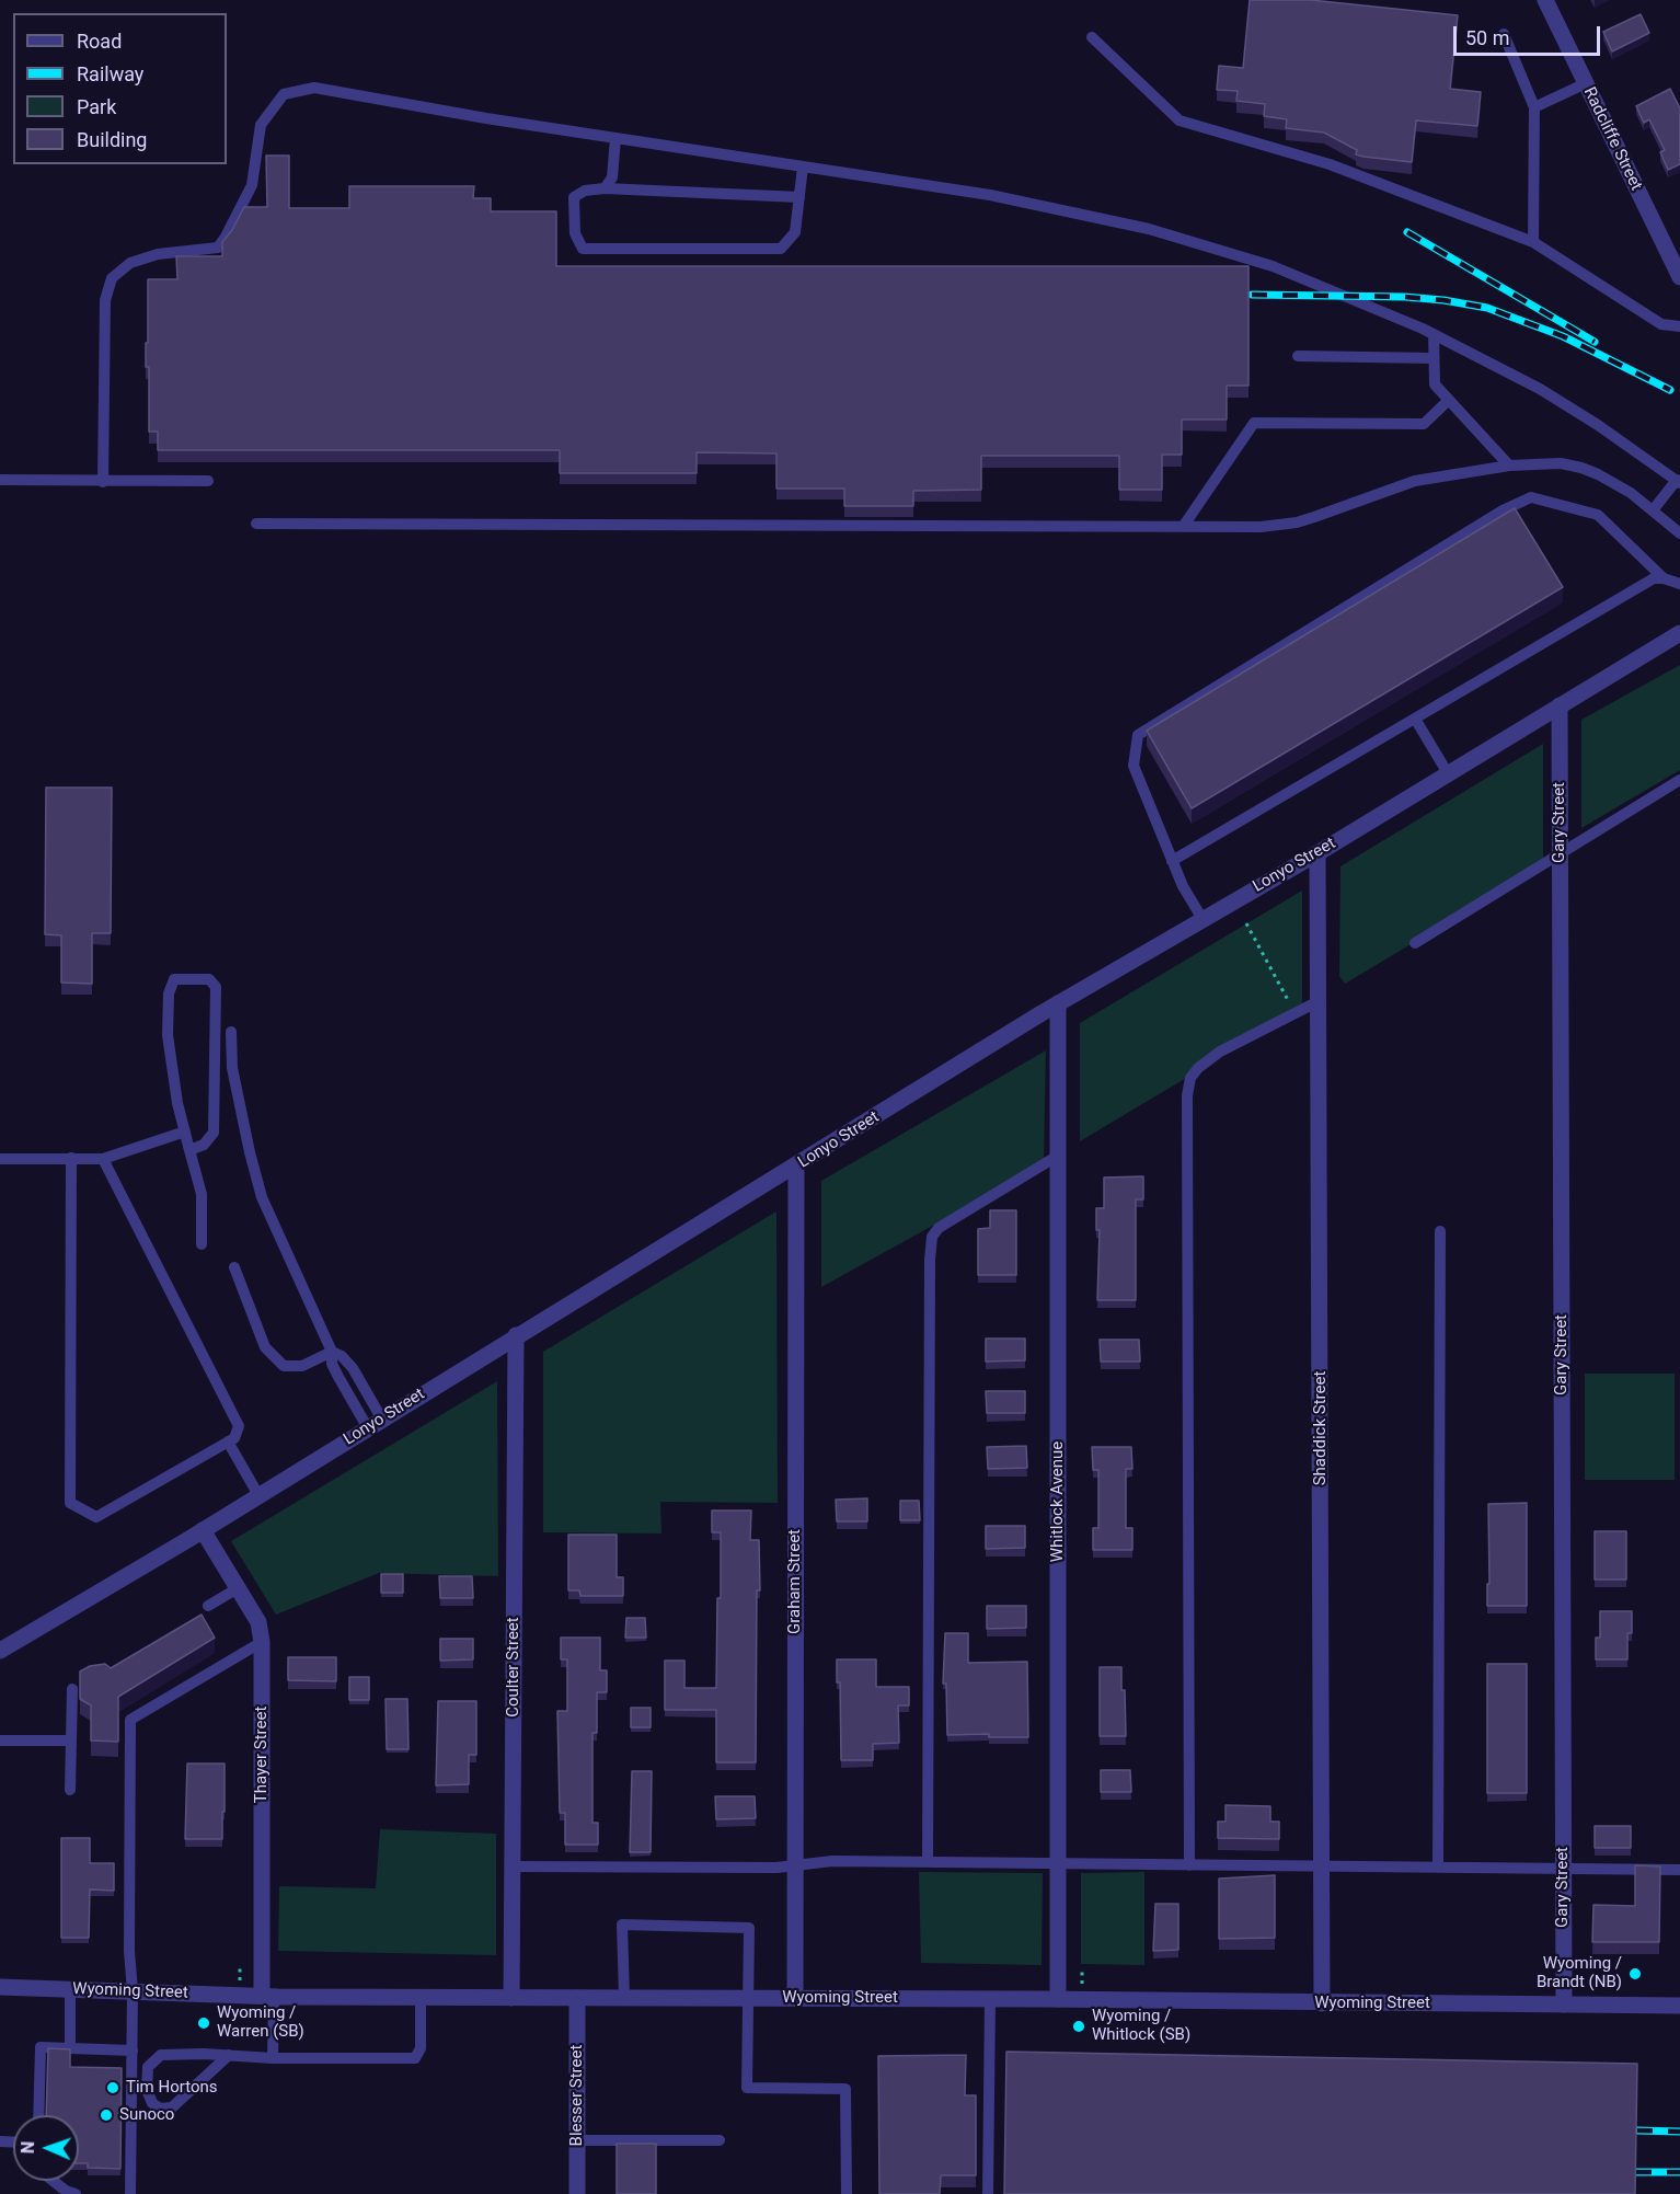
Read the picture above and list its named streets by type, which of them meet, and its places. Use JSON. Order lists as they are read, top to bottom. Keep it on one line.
{"streets":{"street":["Radcliffe Street","Gary Street","Lonyo Street","Shaddick Street","Whitlock Avenue","Graham Street","Coulter Street","Thayer Street","Wyoming Street","Blesser Street"]},"crossings":[["Gary Street","Lonyo Street"],["Gary Street","Wyoming Street"],["Lonyo Street","Shaddick Street"],["Lonyo Street","Whitlock Avenue"],["Lonyo Street","Graham Street"],["Lonyo Street","Coulter Street"],["Lonyo Street","Thayer Street"],["Shaddick Street","Wyoming Street"],["Whitlock Avenue","Wyoming Street"],["Graham Street","Wyoming Street"],["Coulter Street","Wyoming Street"],["Thayer Street","Wyoming Street"],["Wyoming Street","Blesser Street"]],"places":["Wyoming / Brandt (NB)","Wyoming / Warren (SB)","Wyoming / Whitlock (SB)","Tim Hortons","Sunoco"],"legend":["Road","Railway","Park","Building"],"scale_bar":"50 m","north":"left"}
